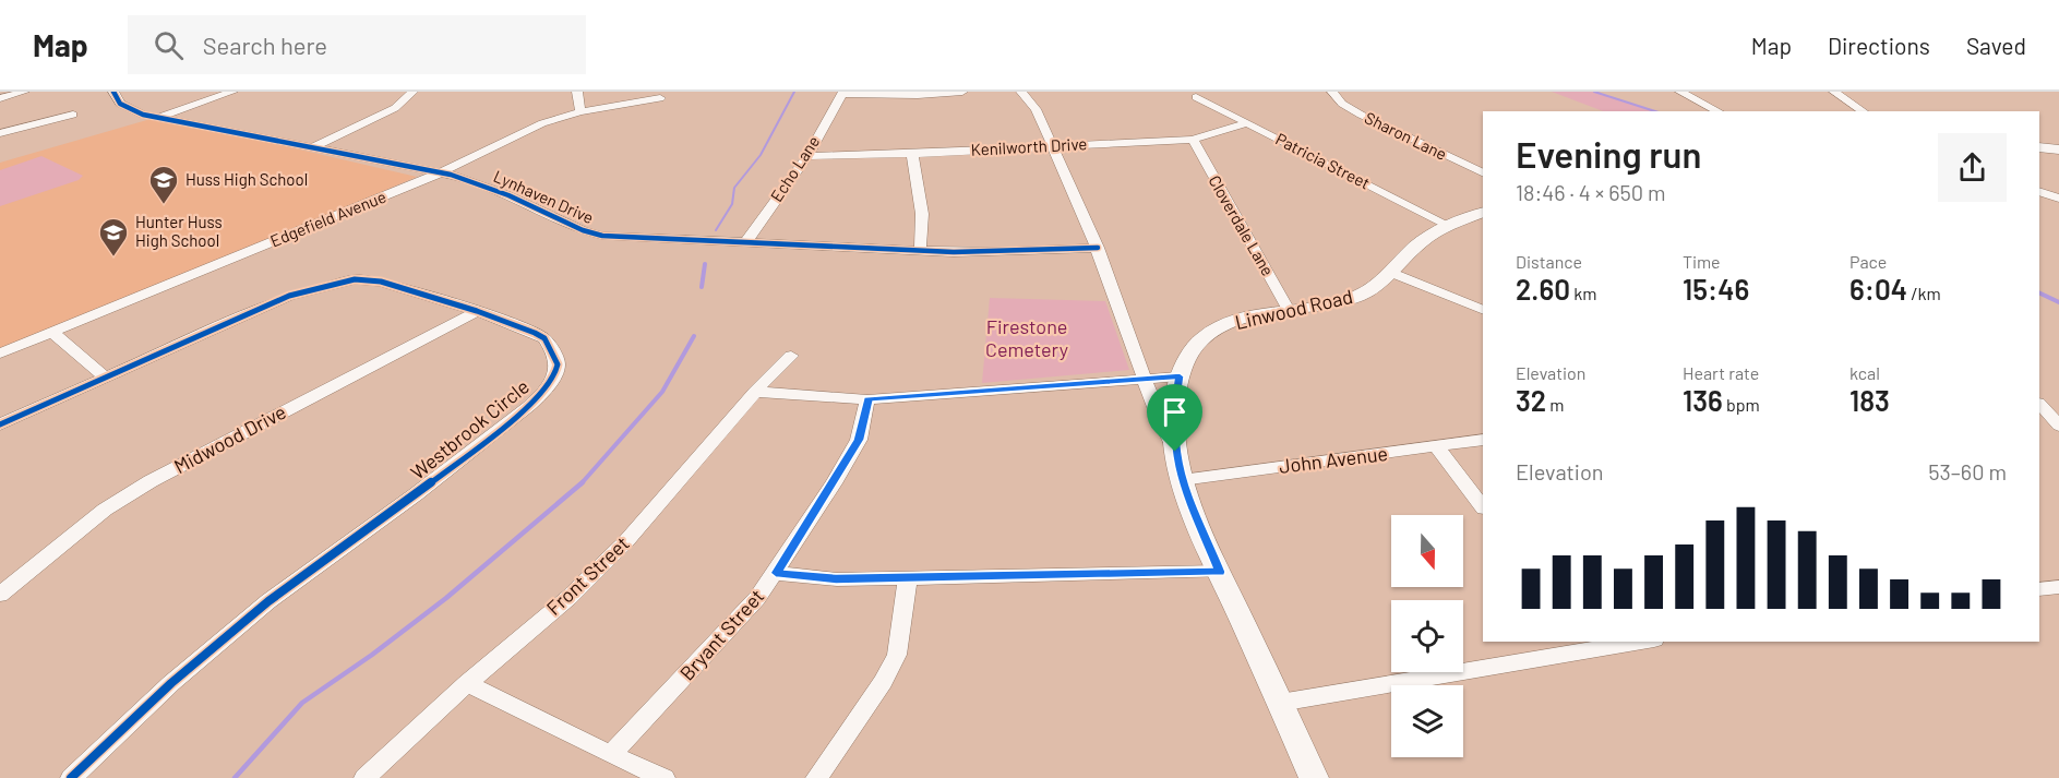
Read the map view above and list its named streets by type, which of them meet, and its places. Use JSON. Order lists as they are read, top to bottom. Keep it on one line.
{"streets":{"main road":["Linwood Road"],"street":["Sharon Lane","Kenilworth Drive","Patricia Street","Echo Lane","Lynhaven Drive","Edgefield Avenue","Cloverdale Lane","Westbrook Circle","Midwood Drive","John Avenue","Front Street","Bryant Street"]},"crossings":[["Kenilworth Drive","Patricia Street"],["Kenilworth Drive","Echo Lane"],["Kenilworth Drive","Cloverdale Lane"],["Patricia Street","Linwood Road"],["Echo Lane","Lynhaven Drive"],["Lynhaven Drive","Edgefield Avenue"],["Cloverdale Lane","Linwood Road"],["Linwood Road","John Avenue"],["Westbrook Circle","Midwood Drive"]],"parks":["Firestone Cemetery"],"places":{"school or university":["Huss High School","Hunter Huss High School"]},"north":"bottom","page":{"header":"Map","search":"Search here","nav":["Map","Directions","Saved"],"heading":["Evening run","18:46 · 4 × 650 m"],"stats":[["Distance","2.60 km"],["Time","15:46"],["Pace","6:04 /km"],["Elevation","32 m"],["Heart rate","136 bpm"],["kcal","183"]],"chart":["Elevation","53–60 m"]}}
